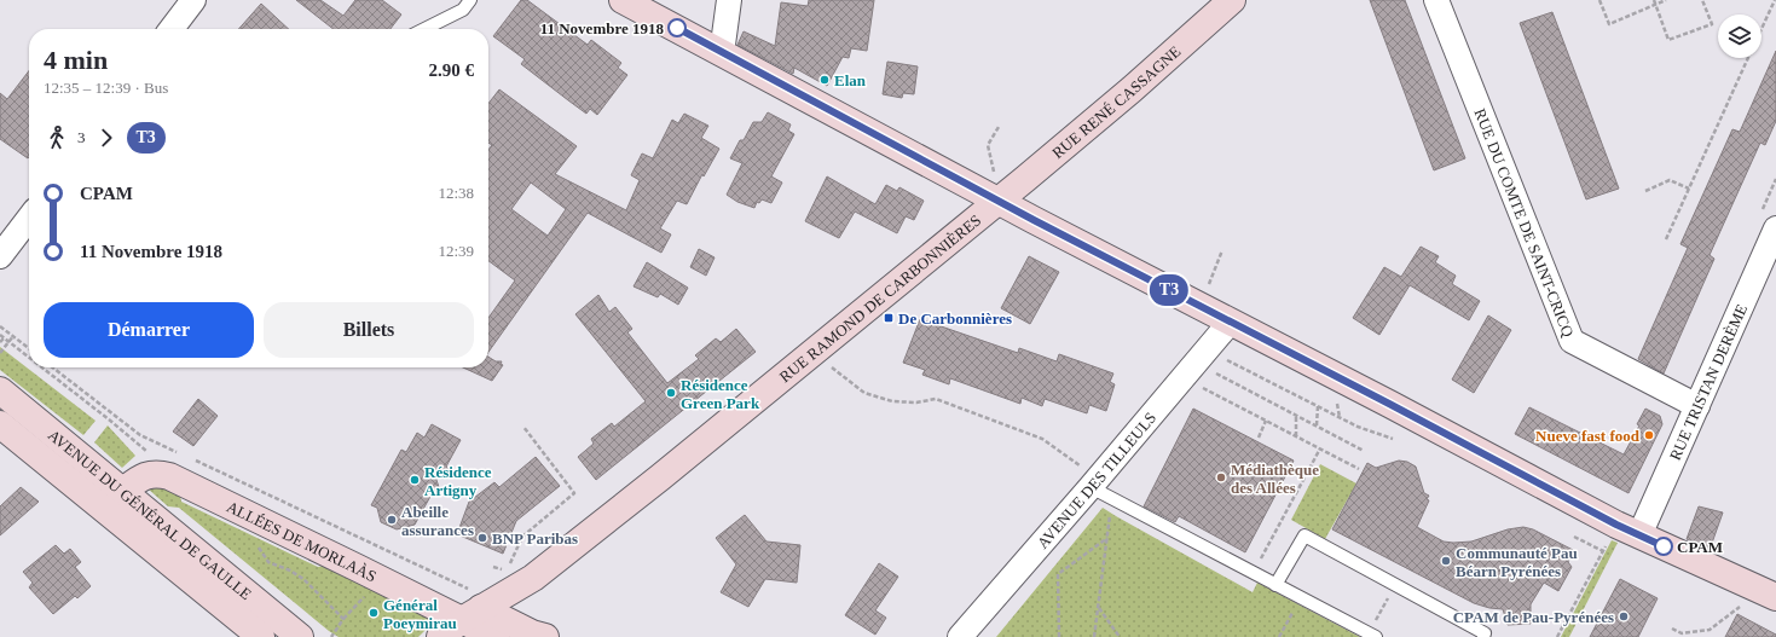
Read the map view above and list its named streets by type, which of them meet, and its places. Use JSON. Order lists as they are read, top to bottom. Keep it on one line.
{"streets":{"street":["RUE RENÉ CASSAGNE","RUE DU COMTE DE SAINT-CRICQ","RUE RAMOND DE CARBONNIÈRES","RUE TRISTAN DERÈME","AVENUE DES TILLEULS","AVENUE DU GÉNÉRAL DE GAULLE","ALLÉES DE MORLAÀS"]},"crossings":[["RUE RENÉ CASSAGNE","RUE RAMOND DE CARBONNIÈRES"],["RUE DU COMTE DE SAINT-CRICQ","RUE TRISTAN DERÈME"],["RUE RAMOND DE CARBONNIÈRES","ALLÉES DE MORLAÀS"],["AVENUE DU GÉNÉRAL DE GAULLE","ALLÉES DE MORLAÀS"]],"places":{"other":["11 Novembre 1918","Elan","Résidence Green Park","Nueve fast food","Médiathèque des Allées","Résidence Artigny","Abeille assurances","BNP Paribas","CPAM","Communauté Pau Béarn Pyrénées","Général Poeymirau","CPAM de Pau-Pyrénées"],"transit":["De Carbonnières"]},"lines":["bus line T3"],"page":{"on_map":"T3","heading":["4 min","12:35 – 12:39 · Bus","2.90 €"],"legs":["3","T3"],"list":[{"name":"CPAM","value":"12:38"},{"name":"11 Novembre 1918","value":"12:39"}],"buttons":["Démarrer","Billets"]}}
